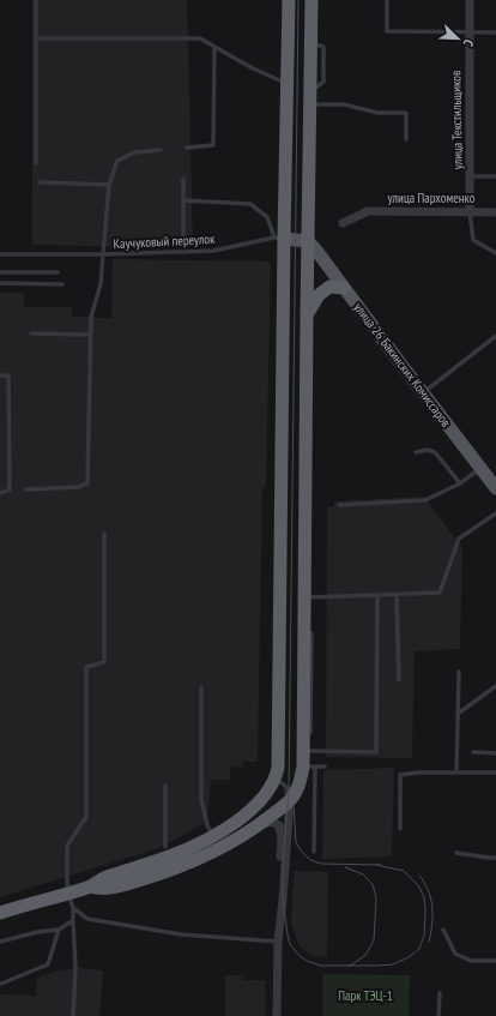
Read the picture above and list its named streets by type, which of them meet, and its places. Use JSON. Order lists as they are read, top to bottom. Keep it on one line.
{"streets":{"main road":["улица 26 Бакинских Комиссаров"],"street":["улица Текстильщиков","улица Пархоменко"],"lane":["Каучуковый переулок"]},"crossings":[["улица Текстильщиков","улица Пархоменко"]],"parks":["Парк ТЭЦ-1"],"north":"bottom right"}
